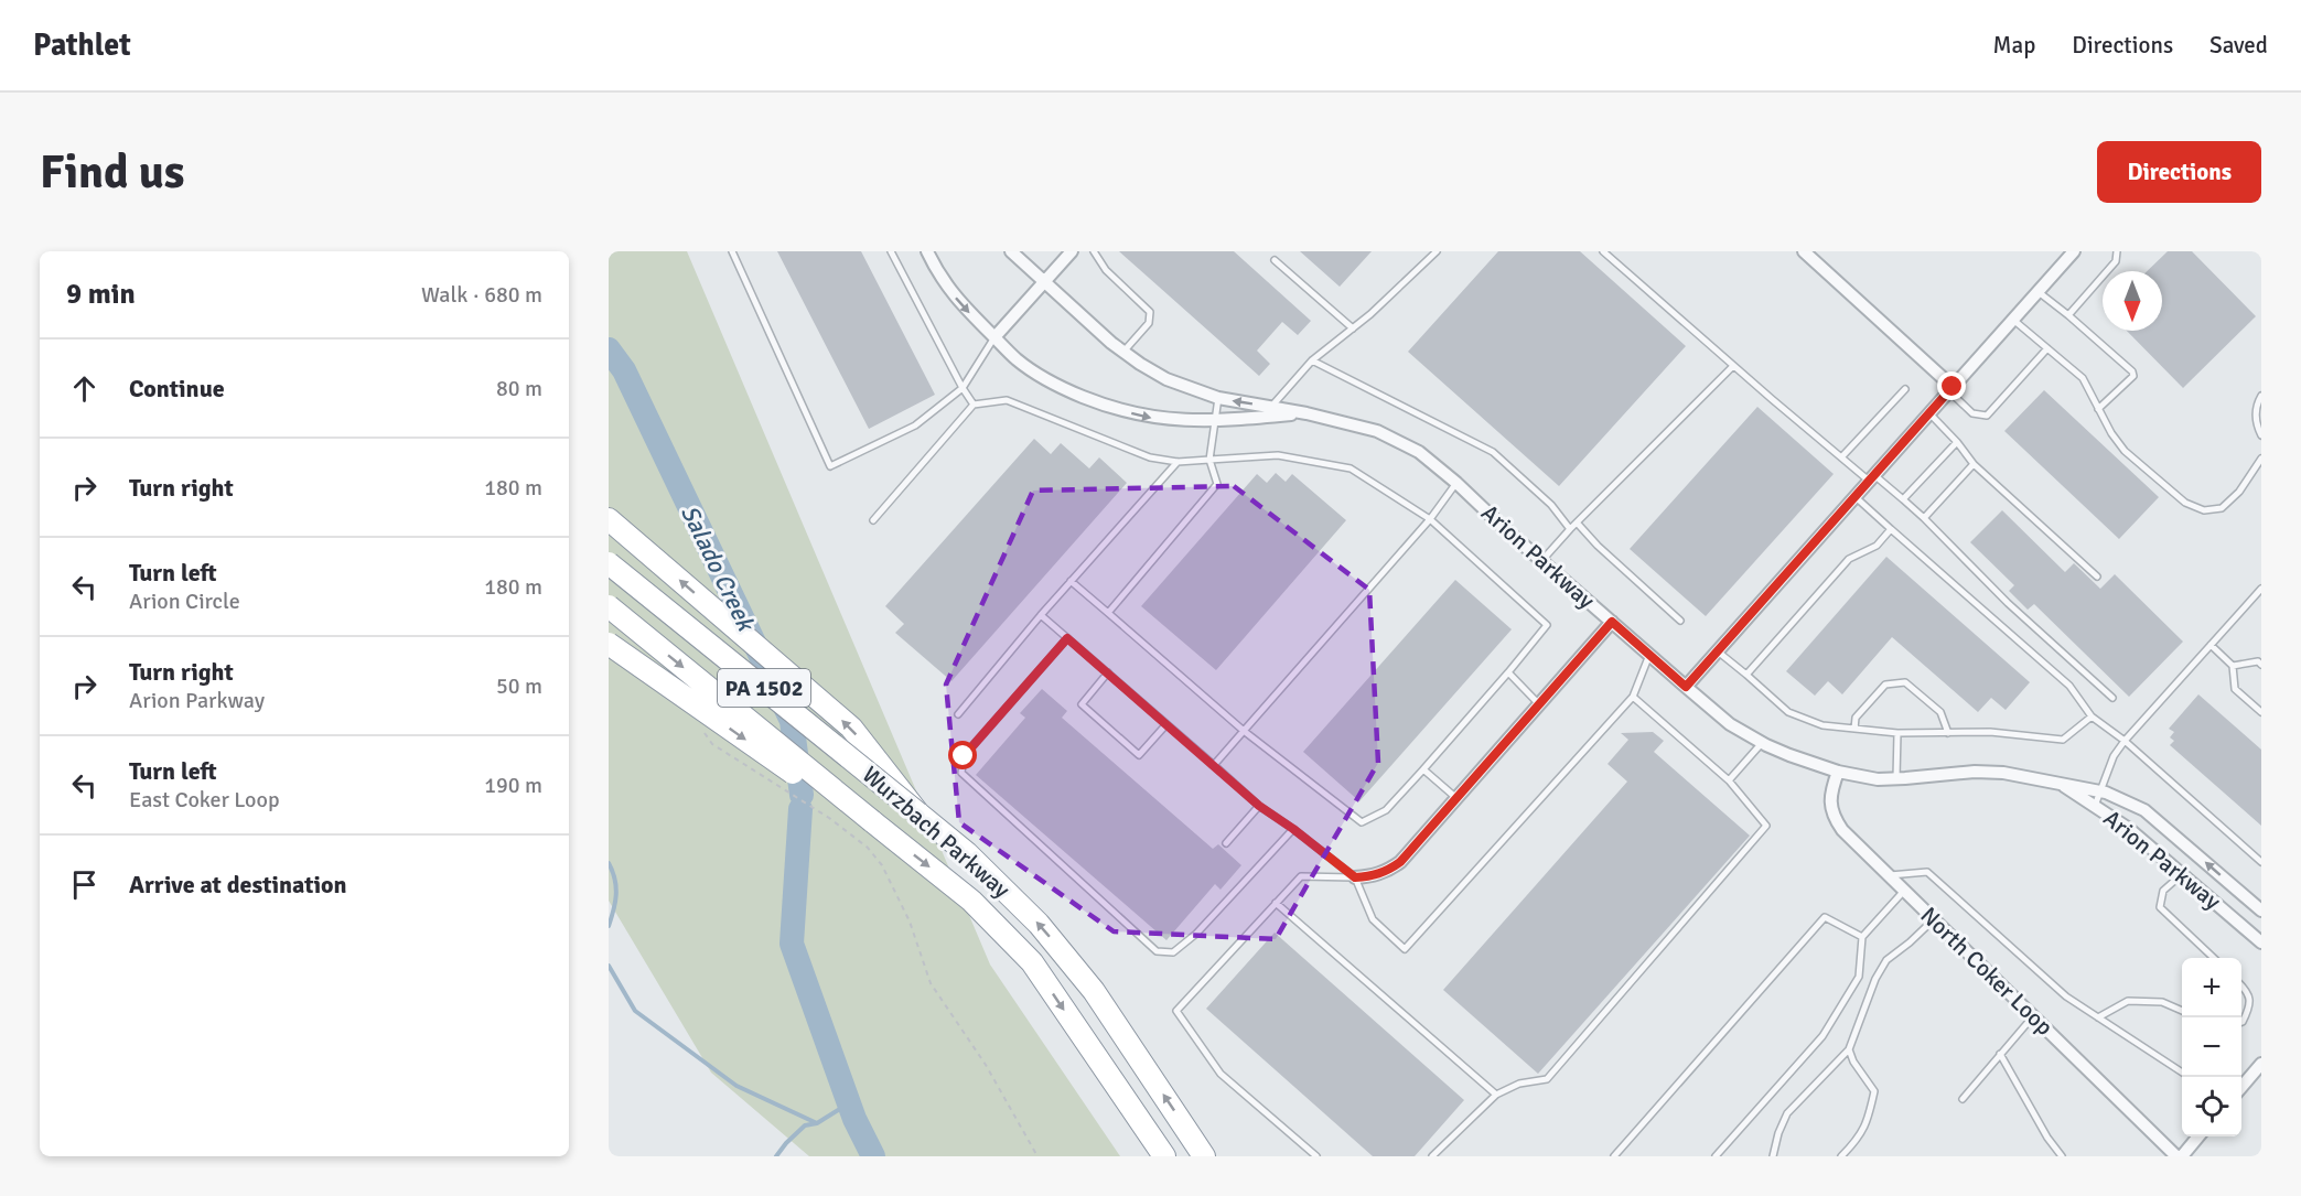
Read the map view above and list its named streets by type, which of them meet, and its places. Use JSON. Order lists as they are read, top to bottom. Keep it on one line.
{"streets":{"highway":["PA 1502","Wurzbach Parkway"],"street":["Arion Parkway","North Coker Loop"]},"crossings":[["Arion Parkway","North Coker Loop"]],"water":["Salado Creek"],"north":"bottom","page":{"header":"Pathlet","nav":["Map","Directions","Saved"],"buttons":"Directions","title":"Find us","heading":["9 min","Walk · 680 m"],"list":[["Continue","80 m"],["Turn right","180 m"],["Turn left","Arion Circle","180 m"],["Turn right","Arion Parkway","50 m"],["Turn left","East Coker Loop","190 m"],"Arrive at destination"],"map_buttons":["+","−"]}}
